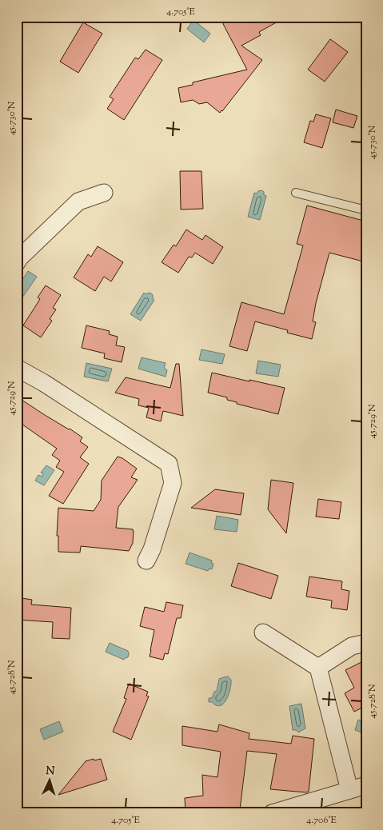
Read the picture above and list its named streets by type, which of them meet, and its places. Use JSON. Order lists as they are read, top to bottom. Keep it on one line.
{"north":"top","coordinates":["4.705°E","45.730°N","45.729°N","45.728°N","4.706°E"]}
